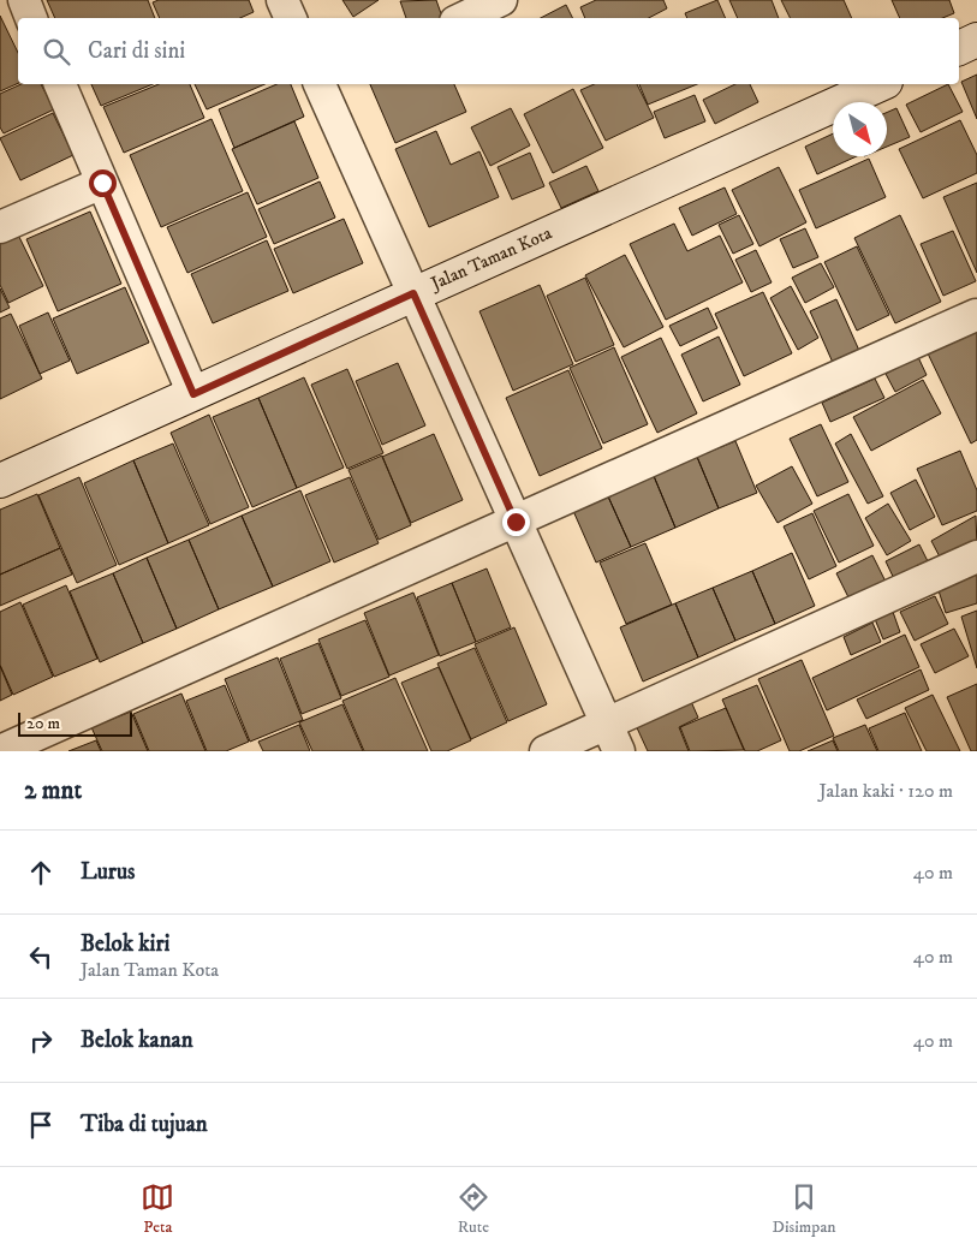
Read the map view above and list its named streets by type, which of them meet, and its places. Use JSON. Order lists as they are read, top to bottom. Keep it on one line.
{"streets":{"street":["Jalan Taman Kota"]},"scale_bar":"20 m","north":"bottom right","page":{"search":"Cari di sini","scale":"20 m","heading":["2 mnt","Jalan kaki · 120 m"],"list":[["Lurus","40 m"],["Belok kiri","Jalan Taman Kota","40 m"],["Belok kanan","40 m"],"Tiba di tujuan"],"nav":["Peta","Rute","Disimpan"]}}
